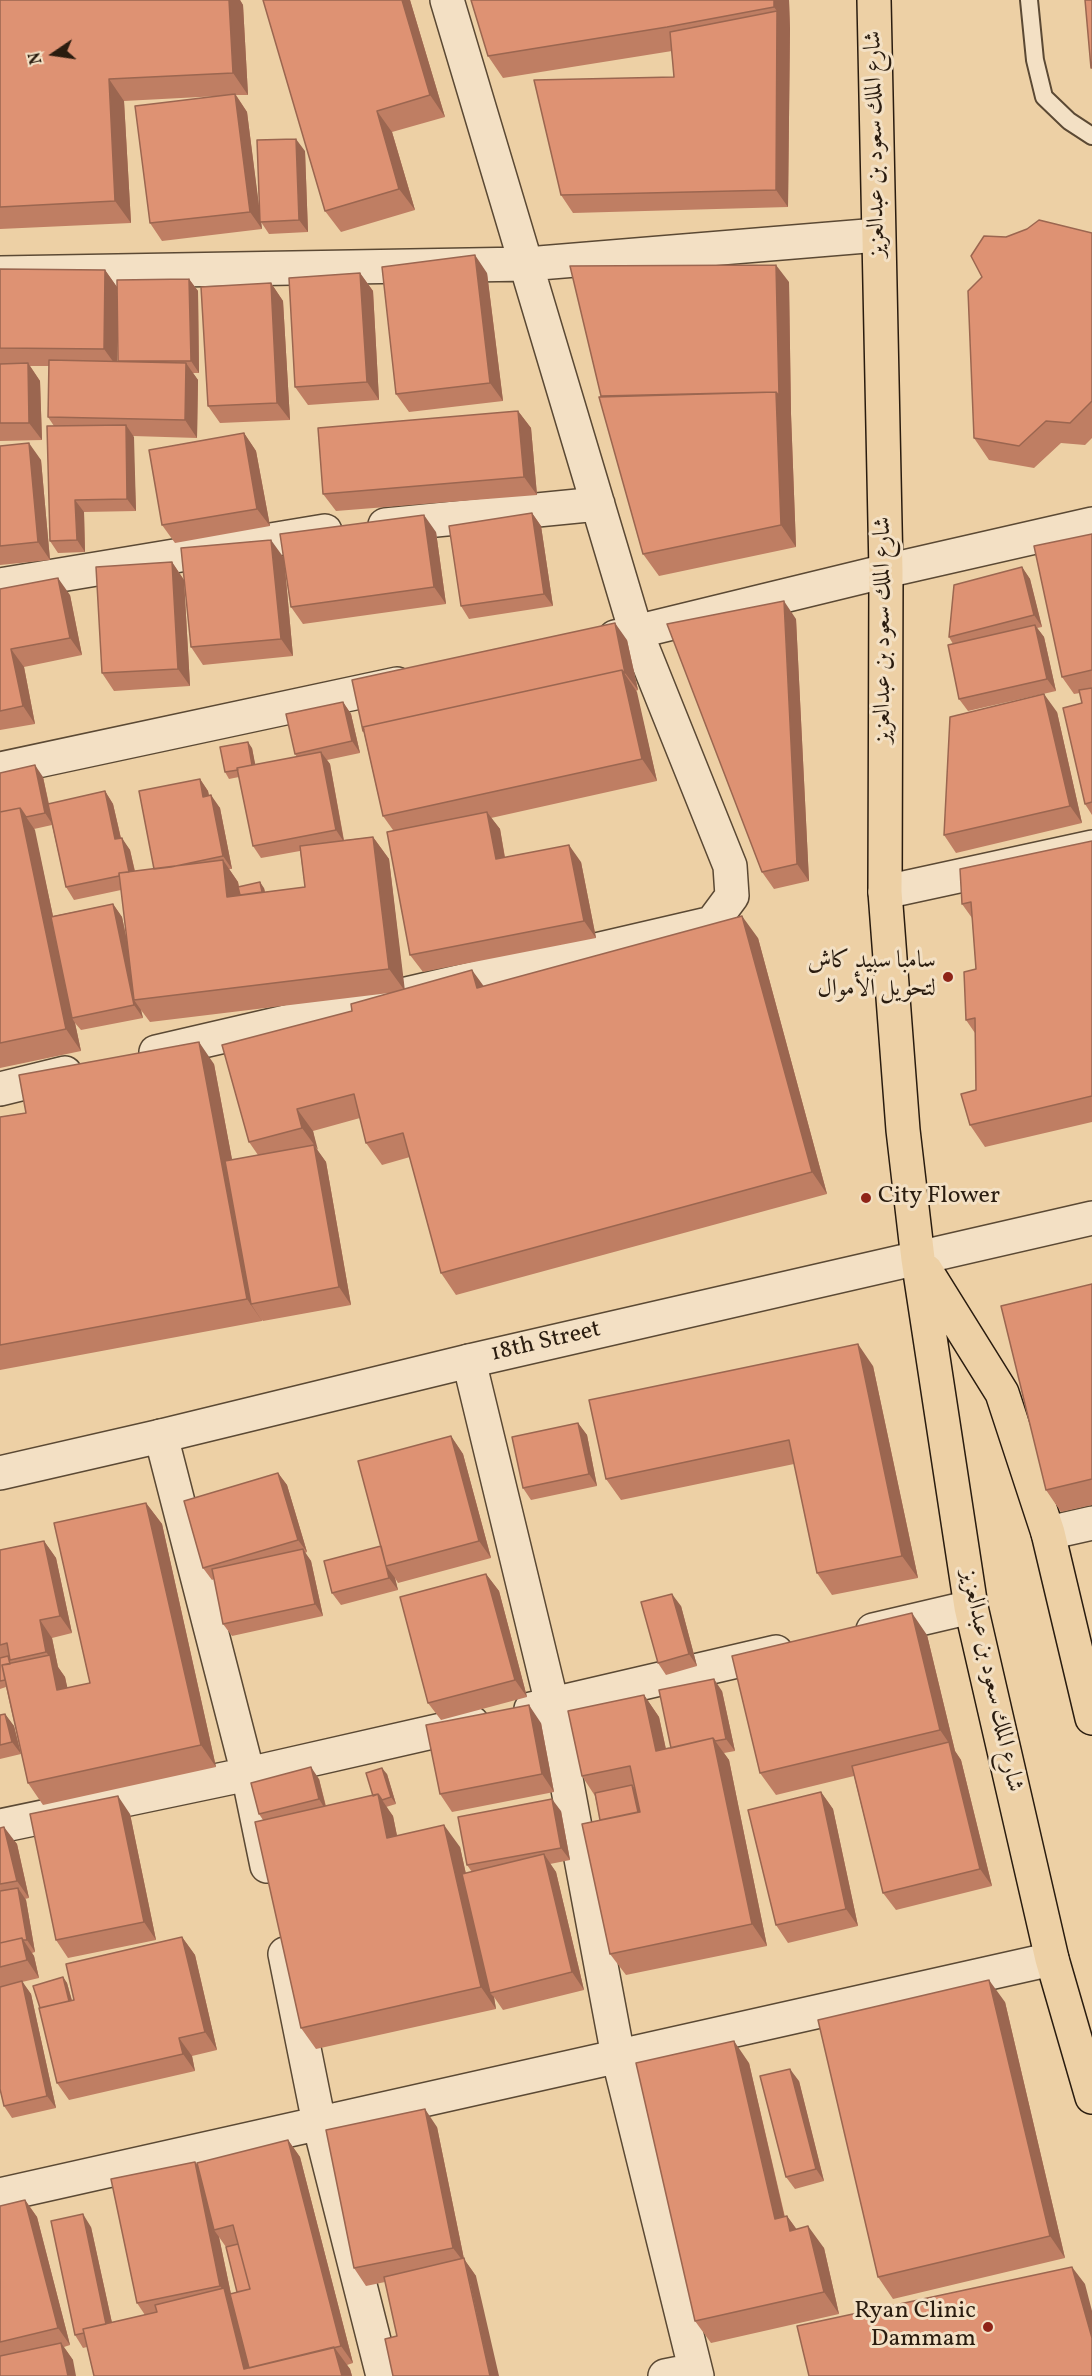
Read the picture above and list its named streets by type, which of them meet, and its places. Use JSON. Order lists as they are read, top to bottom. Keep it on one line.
{"streets":{"main road":["شارع الملك سعود بن عبدالعزيز"],"street":["18th Street"]},"crossings":[["شارع الملك سعود بن عبدالعزيز","18th Street"]],"places":["سامبا سبيد كاش لتحويل الأموال","City Flower","Ryan Clinic Dammam"],"north":"left"}
